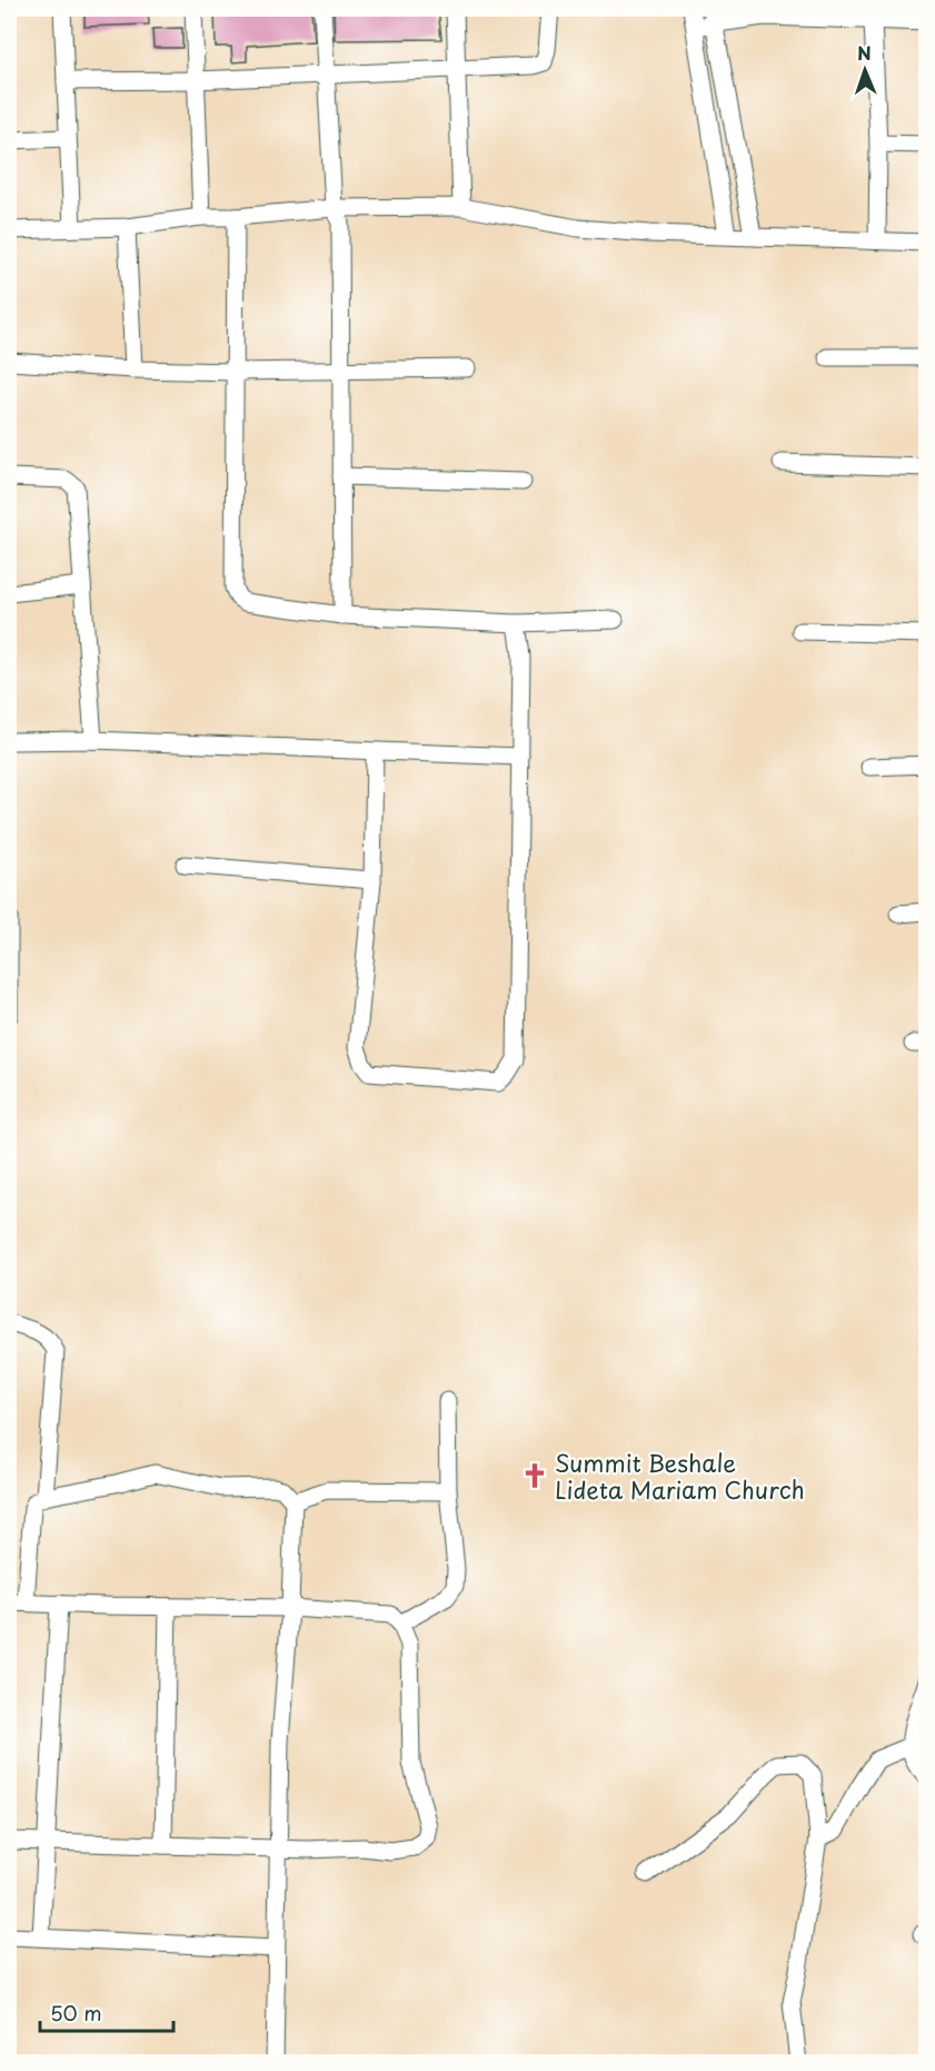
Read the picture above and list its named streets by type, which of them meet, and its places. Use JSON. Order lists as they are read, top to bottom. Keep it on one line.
{"places":{"church":["Summit Beshale Lideta Mariam Church"]},"scale_bar":"50 m","north":"top"}
